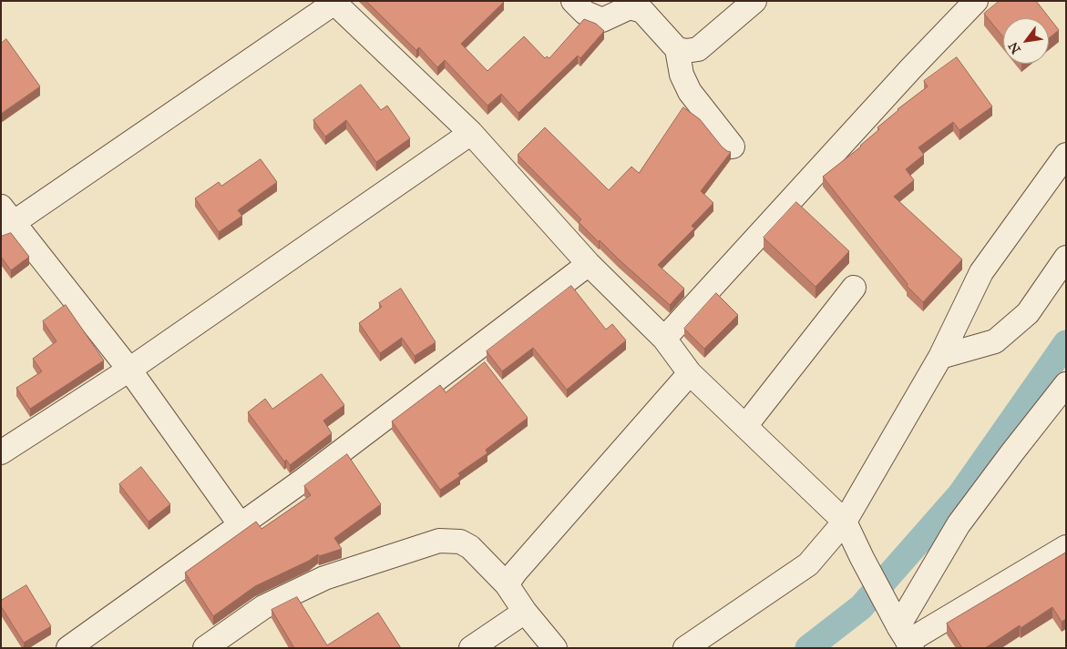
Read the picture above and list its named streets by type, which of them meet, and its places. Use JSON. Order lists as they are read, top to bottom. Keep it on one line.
{"north":"bottom left"}
